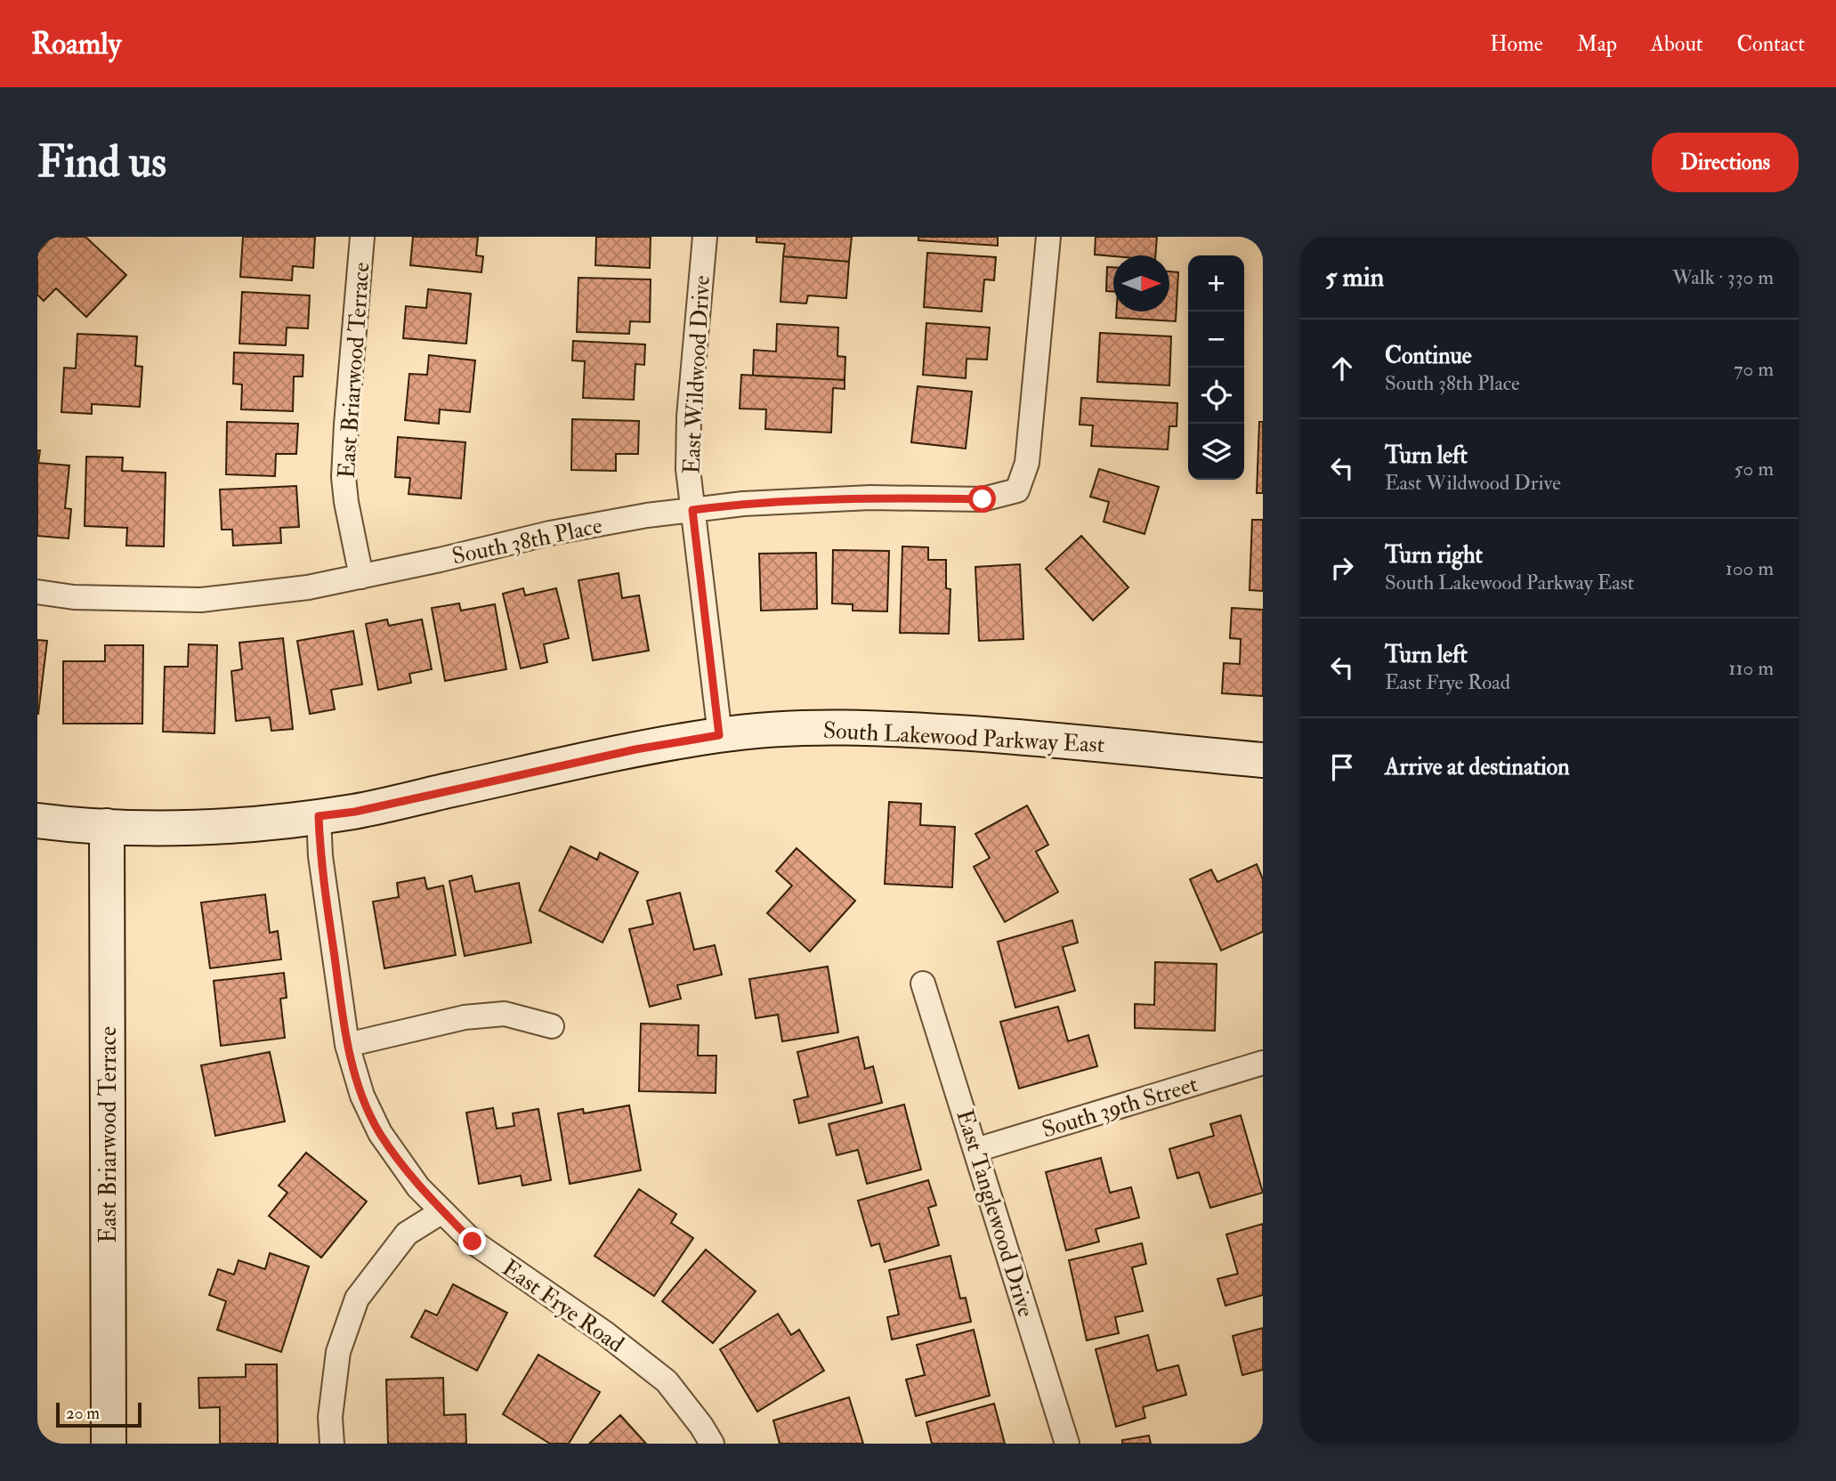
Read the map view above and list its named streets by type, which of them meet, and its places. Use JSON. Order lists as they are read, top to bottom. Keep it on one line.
{"streets":{"street":["East Briarwood Terrace","East Wildwood Drive","South 38th Place","South Lakewood Parkway East","South 39th Street","East Tanglewood Drive","East Frye Road"]},"crossings":[["East Briarwood Terrace","South 38th Place"],["East Briarwood Terrace","South Lakewood Parkway East"],["East Wildwood Drive","South 38th Place"],["East Wildwood Drive","South Lakewood Parkway East"],["South Lakewood Parkway East","East Frye Road"],["South 39th Street","East Tanglewood Drive"]],"scale_bar":"20 m","north":"right","page":{"header":"Roamly","nav":["Home","Map","About","Contact"],"buttons":"Directions","title":"Find us","heading":["5 min","Walk · 330 m"],"map_buttons":["+","−"],"list":[["Continue","South 38th Place","70 m"],["Turn left","East Wildwood Drive","50 m"],["Turn right","South Lakewood Parkway East","100 m"],["Turn left","East Frye Road","110 m"],"Arrive at destination"],"scale":"20 m"}}
